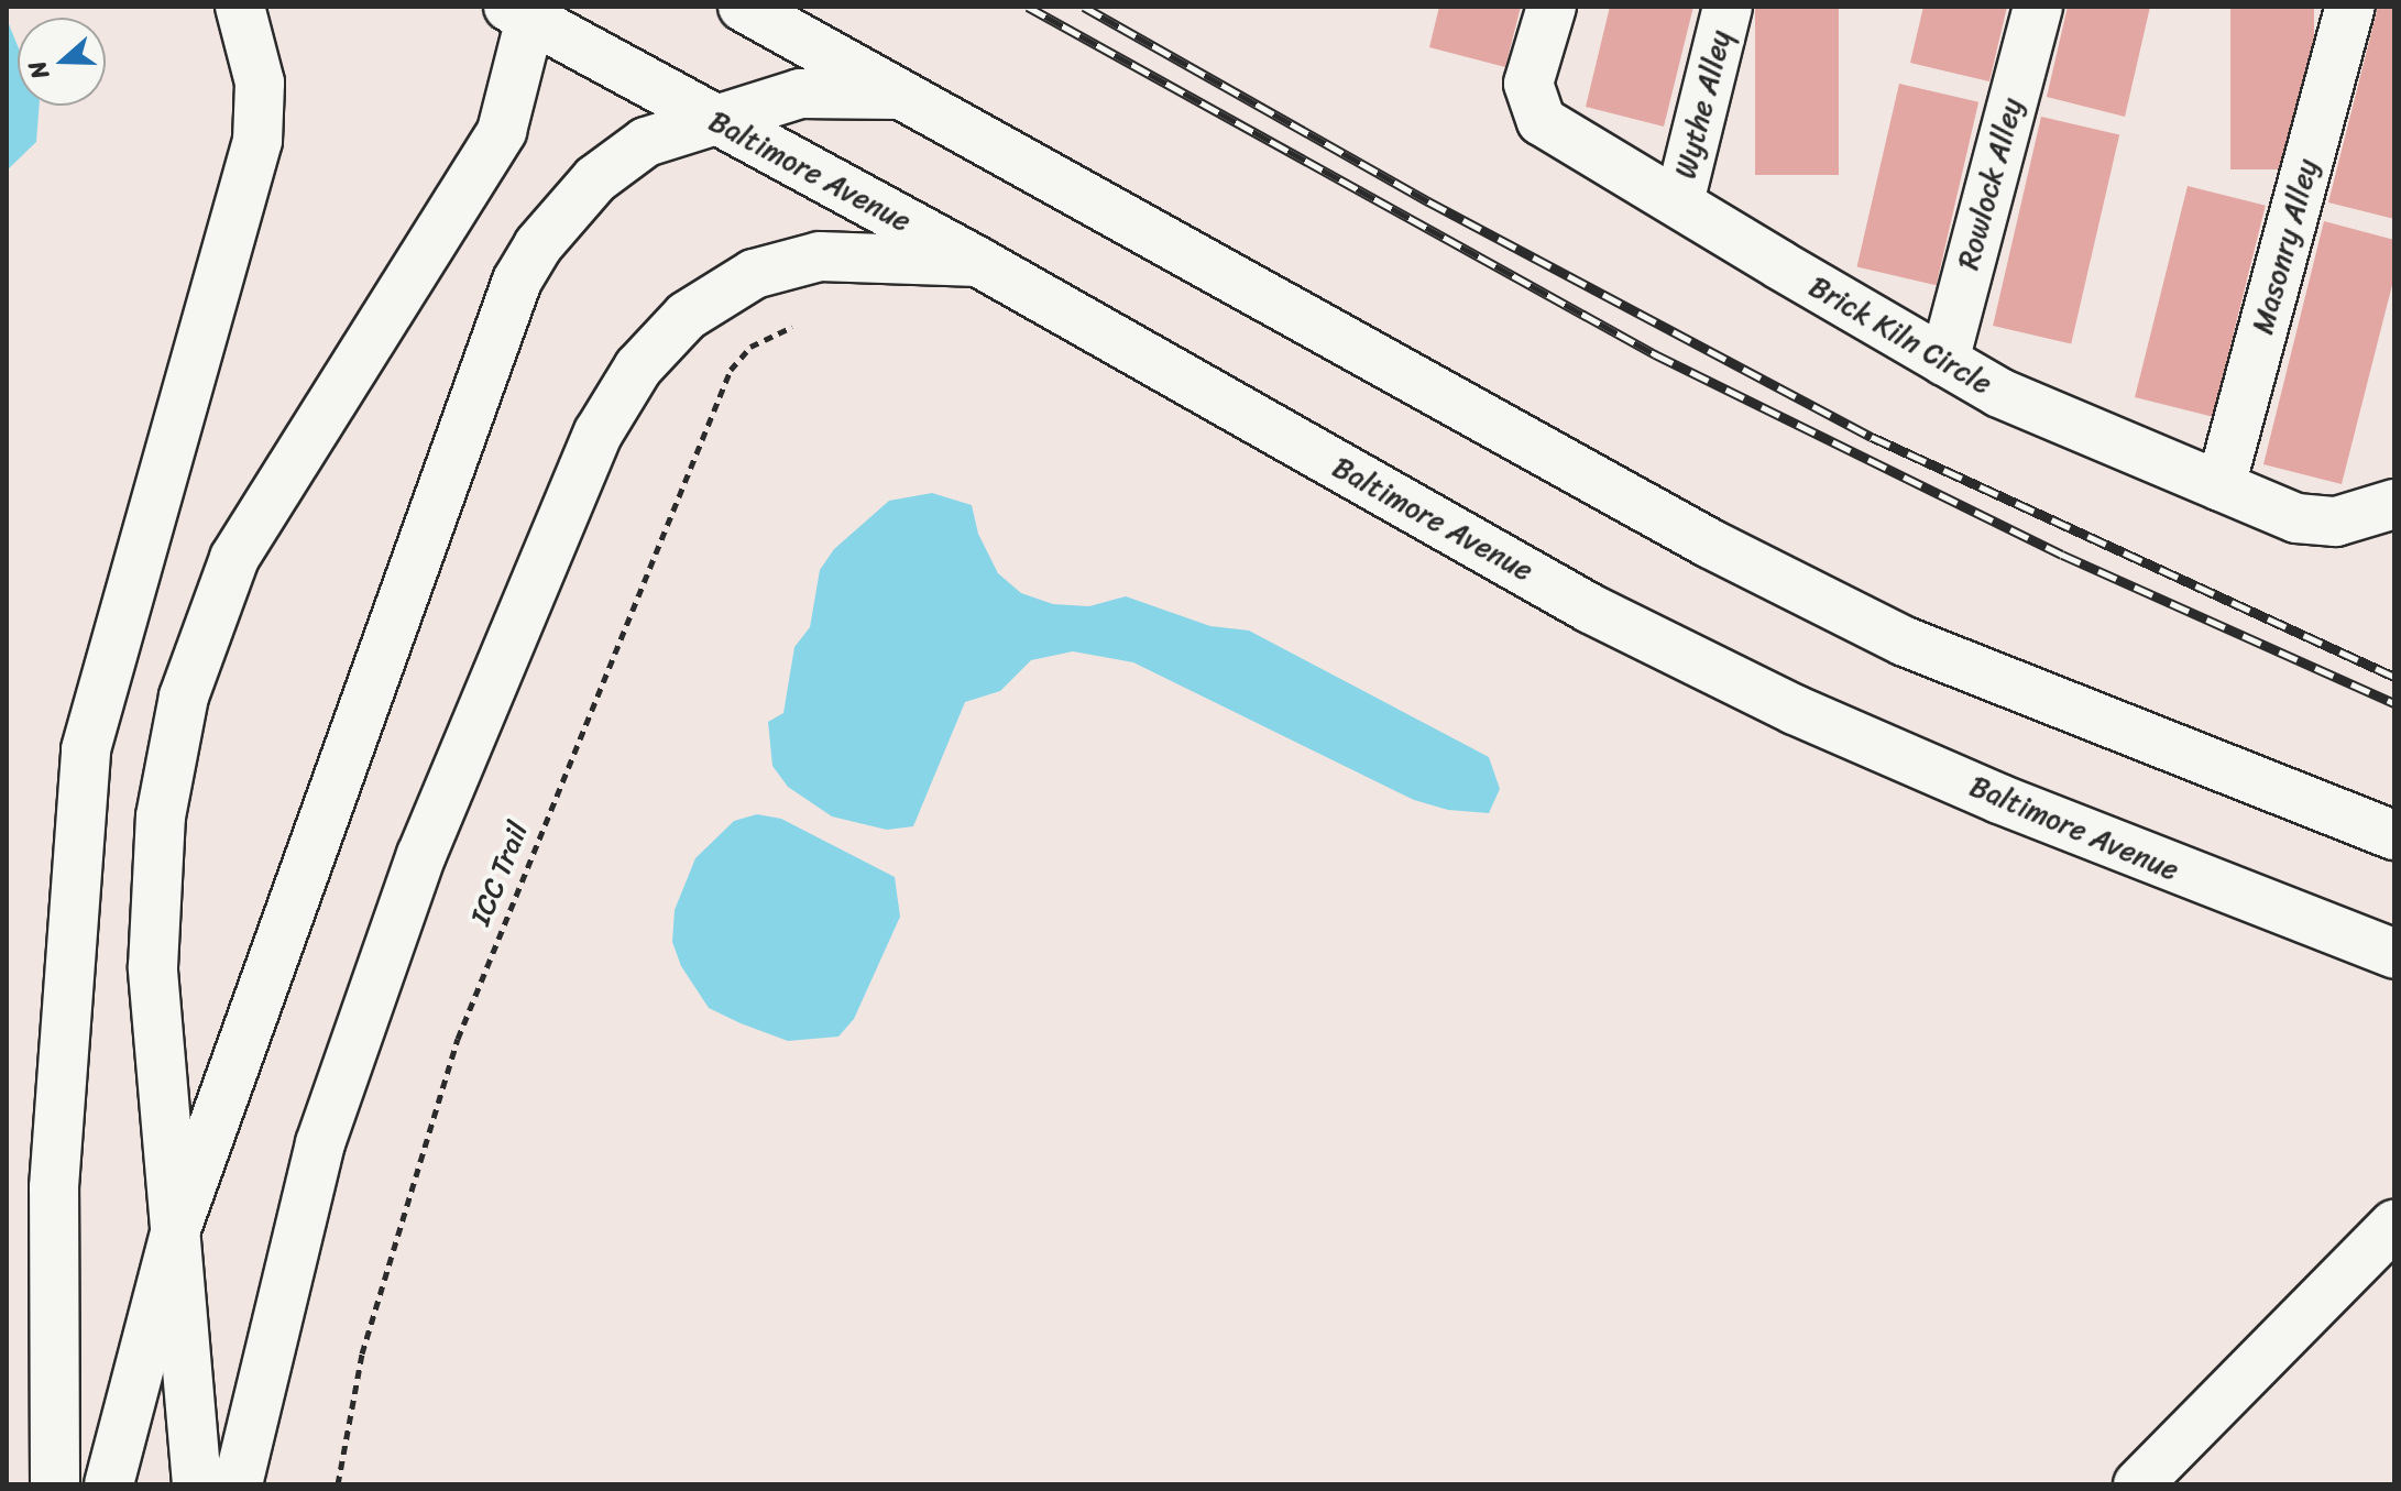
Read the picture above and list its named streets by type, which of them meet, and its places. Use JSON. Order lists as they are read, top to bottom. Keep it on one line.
{"streets":{"main road":["Wythe Alley","Baltimore Avenue","Rowlock Alley","Masonry Alley","Brick Kiln Circle"],"path":["ICC Trail"]},"crossings":[["Wythe Alley","Brick Kiln Circle"],["Rowlock Alley","Brick Kiln Circle"],["Masonry Alley","Brick Kiln Circle"]],"north":"left"}
